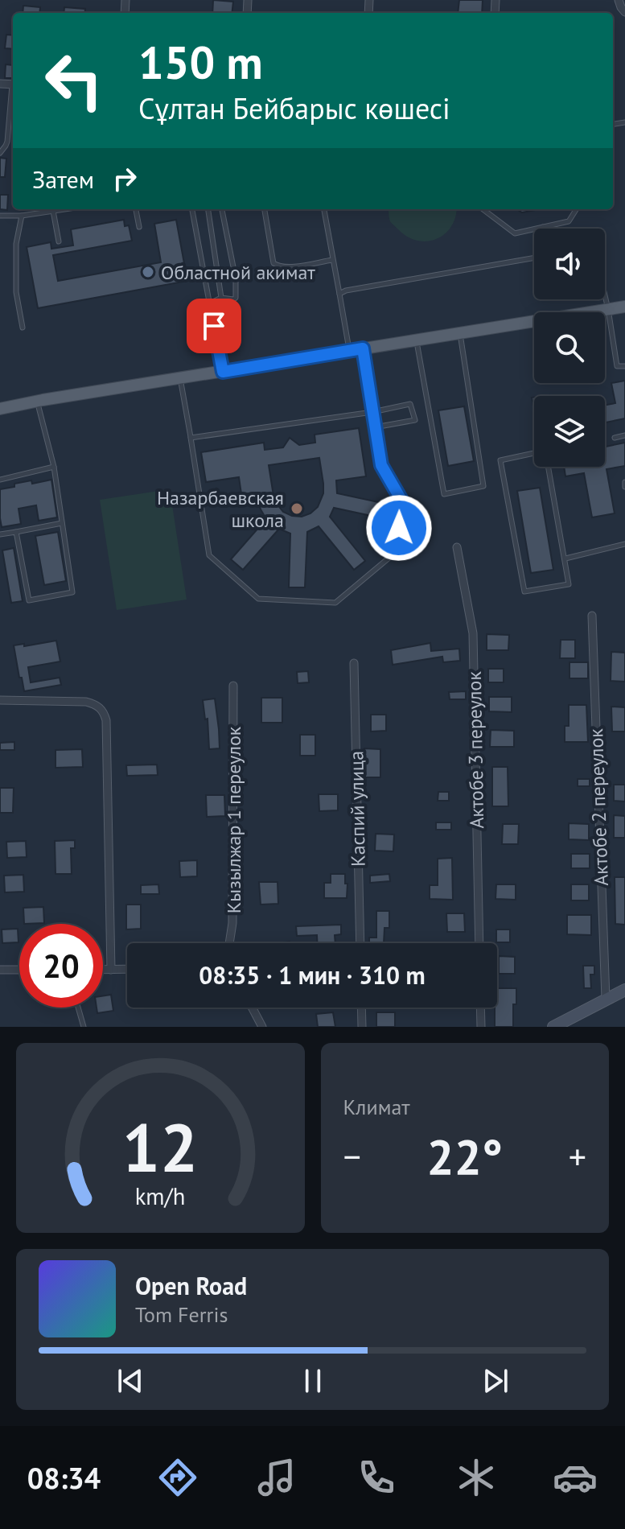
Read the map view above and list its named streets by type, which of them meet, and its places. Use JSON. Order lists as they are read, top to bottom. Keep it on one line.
{"streets":{"street":["Актобе 3 переулок","Актобе 2 переулок","Каспий улица","Кызылжар 1 переулок"]},"places":["Областной акимат","Назарбаевская школа"],"page":{"turn":["150 m","Сұлтан Бейбарыс көшесі"],"then":"Затем","limit":"20","trip":"08:35 · 1 мин · 310 m","tile":"Климат","heat":["−","22°","+"],"song":["Open Road","Tom Ferris"],"tabs":"08:34","gauge":["12","km/h"]}}
